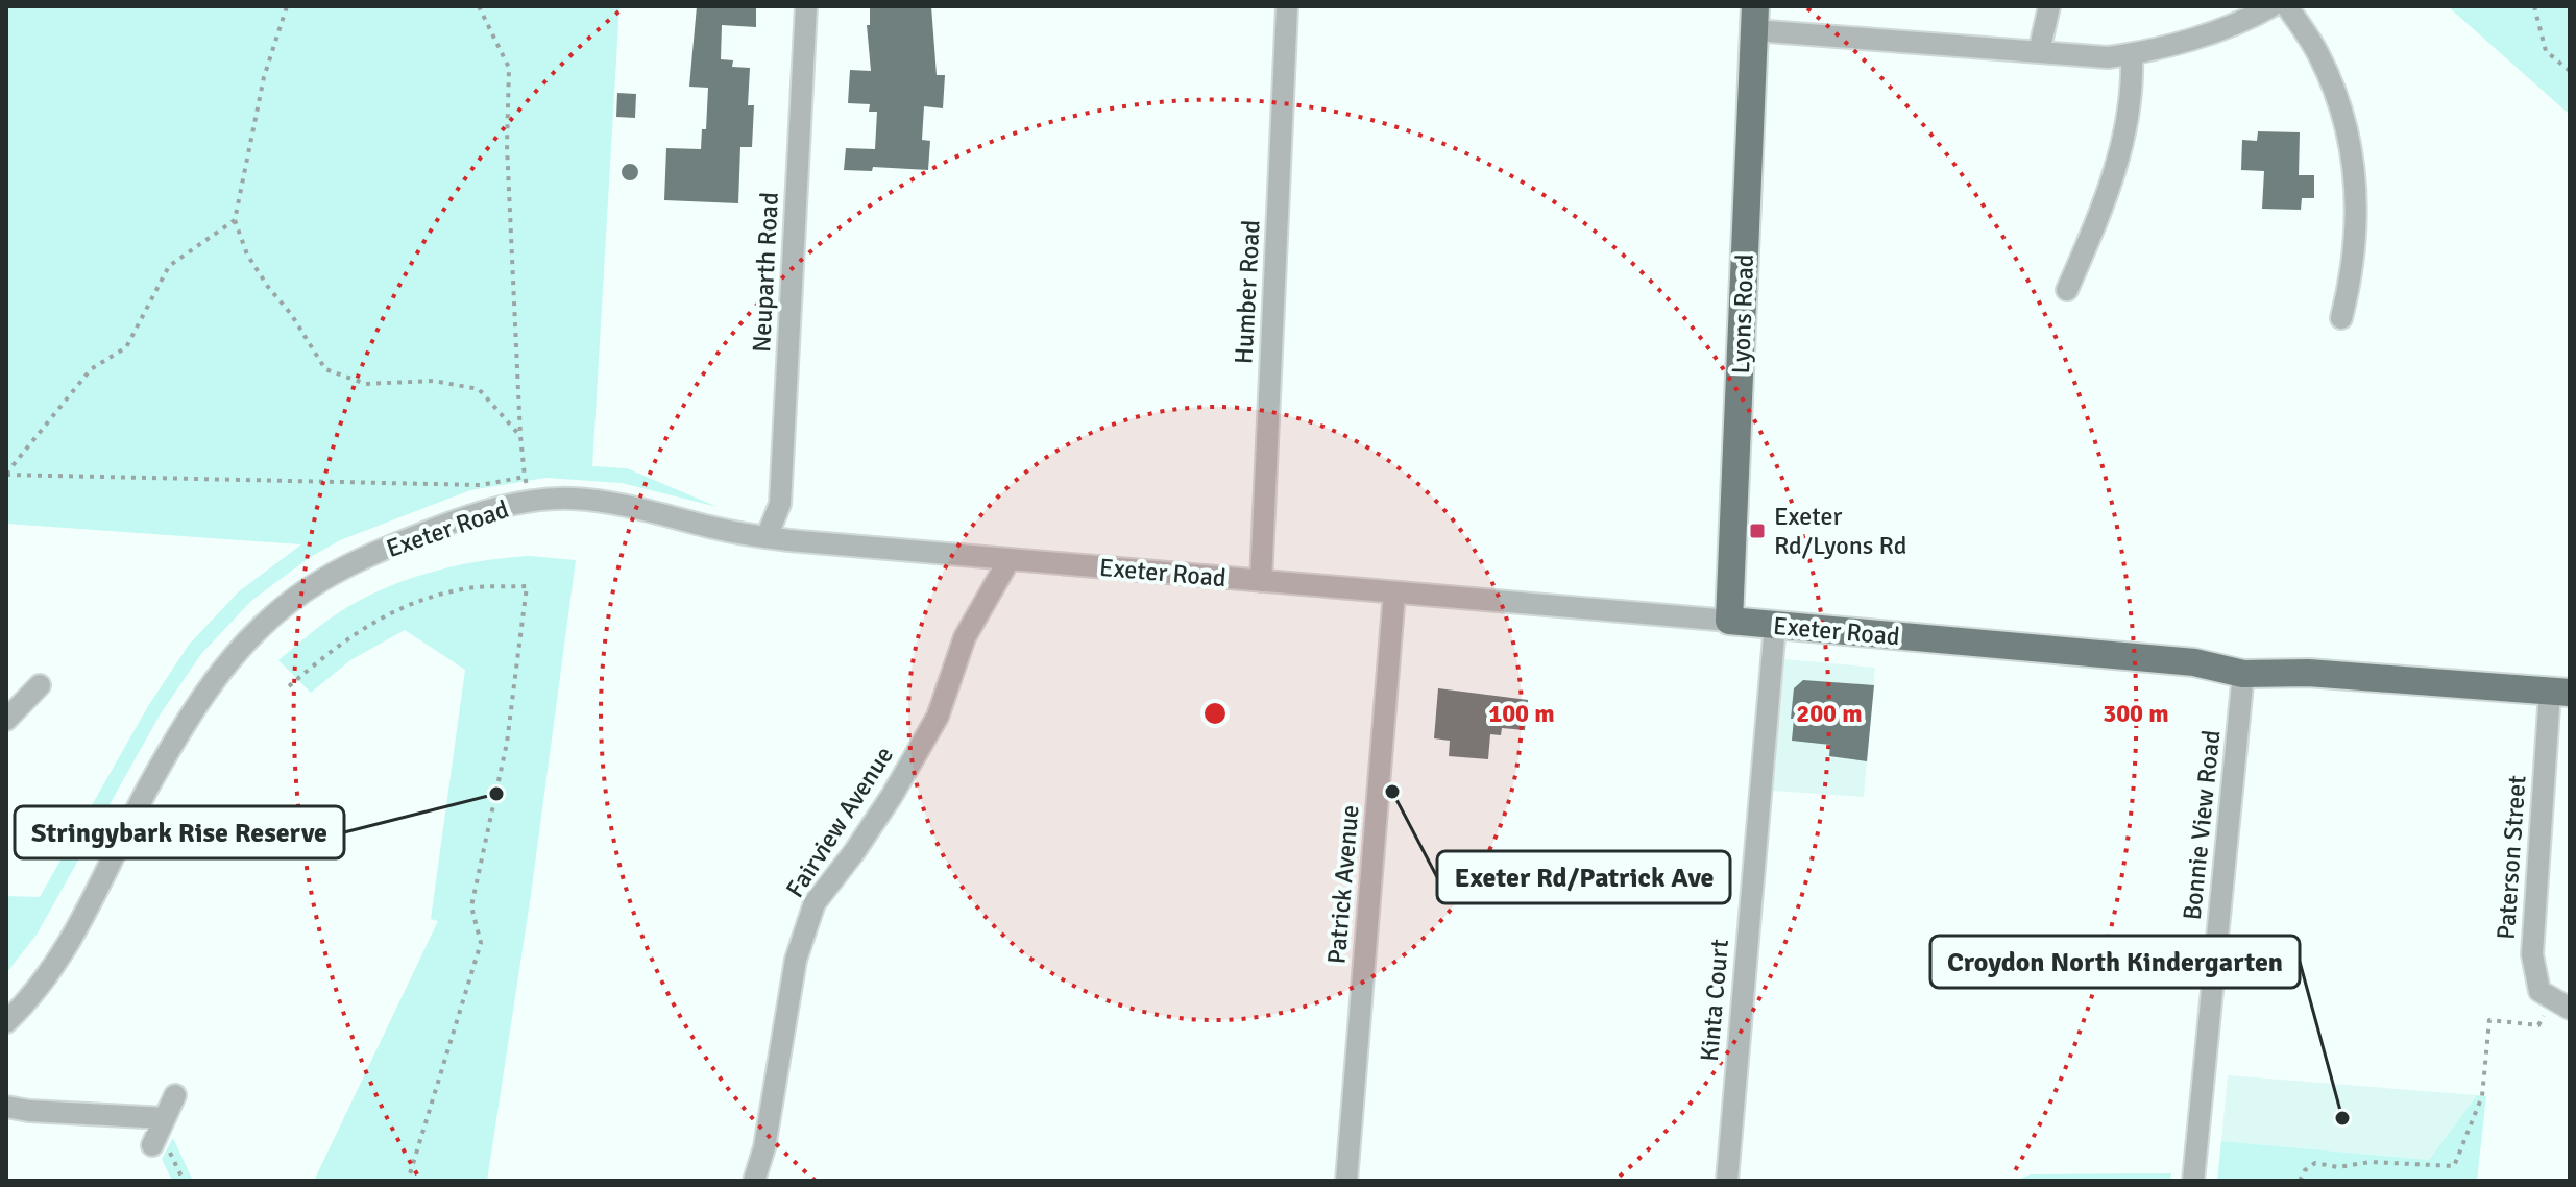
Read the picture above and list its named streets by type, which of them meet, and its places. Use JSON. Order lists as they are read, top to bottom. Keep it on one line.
{"streets":{"main road":["Lyons Road","Exeter Road"],"street":["Neuparth Road","Humber Road","Fairview Avenue","Bonnie View Road","Paterson Street","Patrick Avenue","Kinta Court"]},"crossings":[["Neuparth Road","Exeter Road"],["Humber Road","Exeter Road"],["Lyons Road","Exeter Road"],["Exeter Road","Fairview Avenue"],["Exeter Road","Bonnie View Road"],["Exeter Road","Paterson Street"],["Exeter Road","Patrick Avenue"],["Exeter Road","Kinta Court"]],"places":{"transit":["Exeter Rd/Lyons Rd"],"other":["Exeter Rd/Patrick Ave","Stringybark Rise Reserve","Croydon North Kindergarten"]},"rings":["100 m","200 m","300 m"]}
